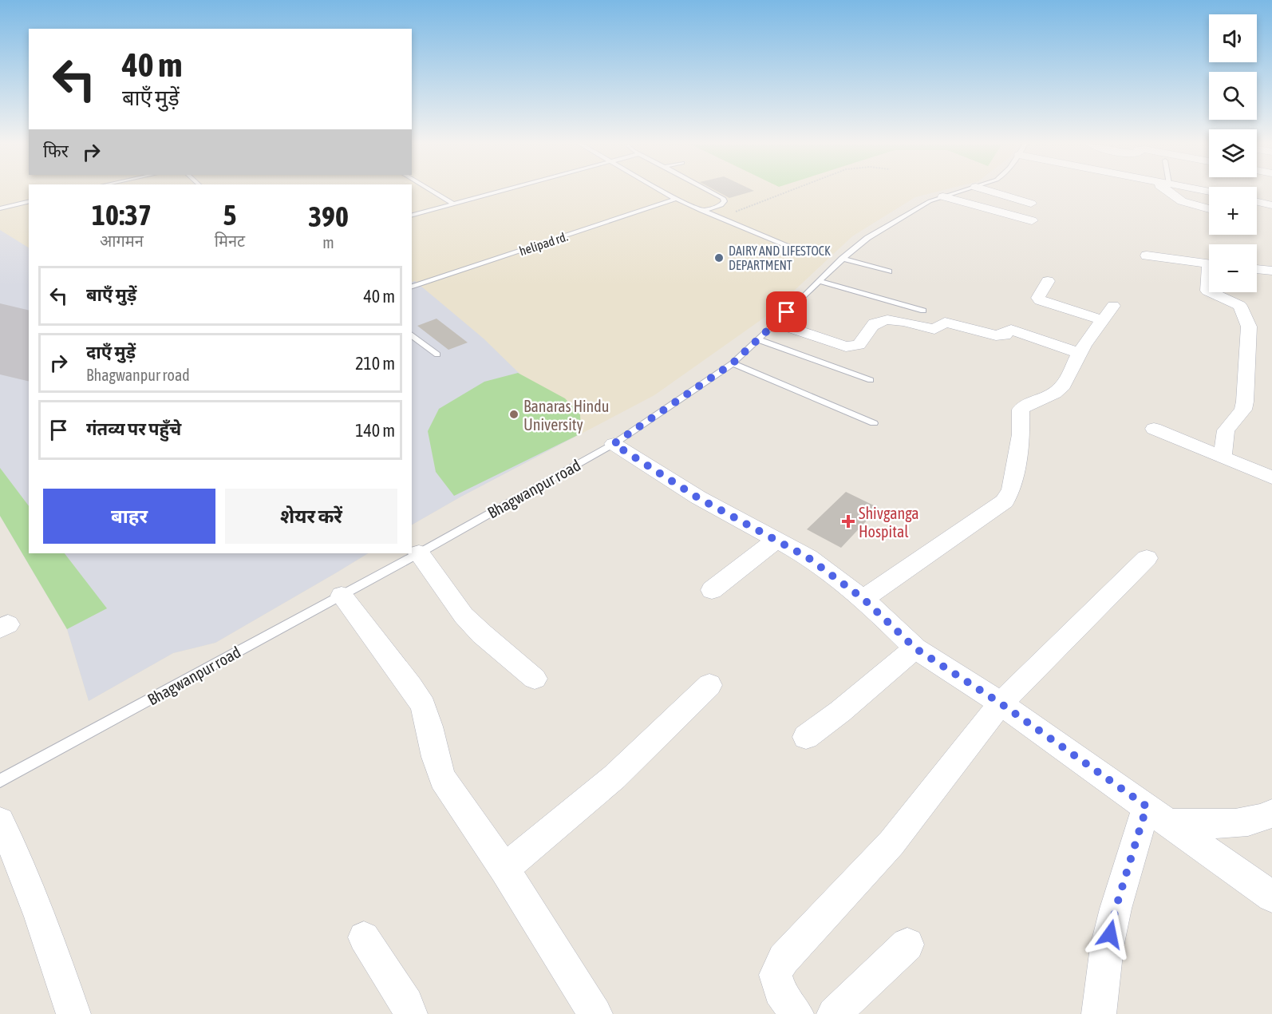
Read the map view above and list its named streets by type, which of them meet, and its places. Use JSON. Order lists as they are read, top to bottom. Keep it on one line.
{"streets":{"lane":["helipad rd.","Bhagwanpur road"]},"places":{"other":["DAIRY AND LIFESTOCK DEPARTMENT","Banaras Hindu University"],"health":["Shivganga Hospital"]},"page":{"map_buttons":["+","−"],"turn":["40 m","बाएँ मुड़ें"],"then":"फिर","eta":["10:37","आगमन","5","मिनट","390","m"],"list":[{"name":"बाएँ मुड़ें","value":"40 m"},{"name":"दाएँ मुड़ें","note":"Bhagwanpur road","value":"210 m"},{"name":"गंतव्य पर पहुँचे","value":"140 m"}],"buttons":["बाहर","शेयर करें"]}}
